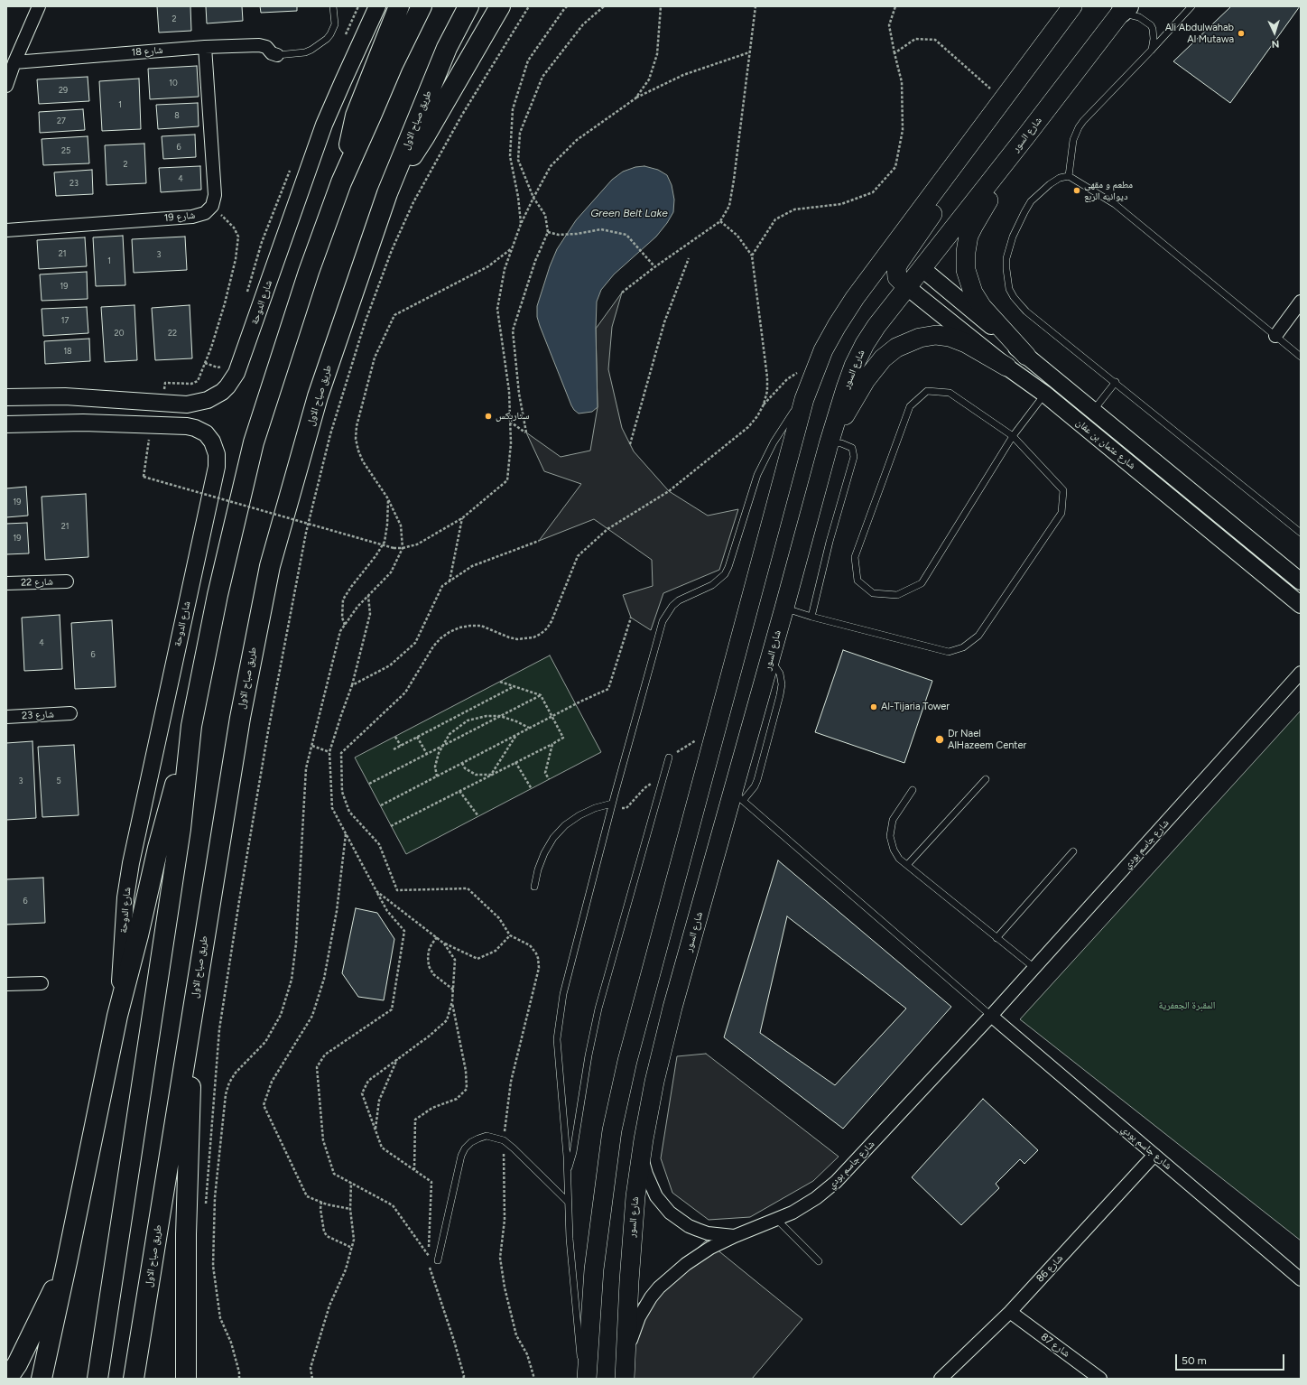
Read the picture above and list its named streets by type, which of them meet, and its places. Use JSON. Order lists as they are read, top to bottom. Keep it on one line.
{"streets":{"highway":["طريق صباح الاول"],"main road":["شارع السور"],"street":["شارع 18","شارع 19","شارع الدوحة","شارع عثمان بن عفان","شارع 22","شارع 23","شارع جاسم بودي","شارع 86","شارع 87"]},"crossings":[["شارع السور","شارع عثمان بن عفان"],["شارع السور","شارع جاسم بودي"],["شارع جاسم بودي","شارع 86"],["شارع 86","شارع 87"]],"water":["Green Belt Lake"],"parks":["المقبرة الجعفرية"],"places":["Ali Abdulwahab Al Mutawa","مطعم و مقهى ديوانيه الربع","ستاربكس","Al-Tijaria Tower","Dr Nael AlHazeem Center"],"house_numbers":["2","10","29","1","8","27","6","25","2","4","23","21","3","1","19","17","20","22","18","19","21","19","4","6","3","5","6"],"scale_bar":"50 m","north":"bottom"}
